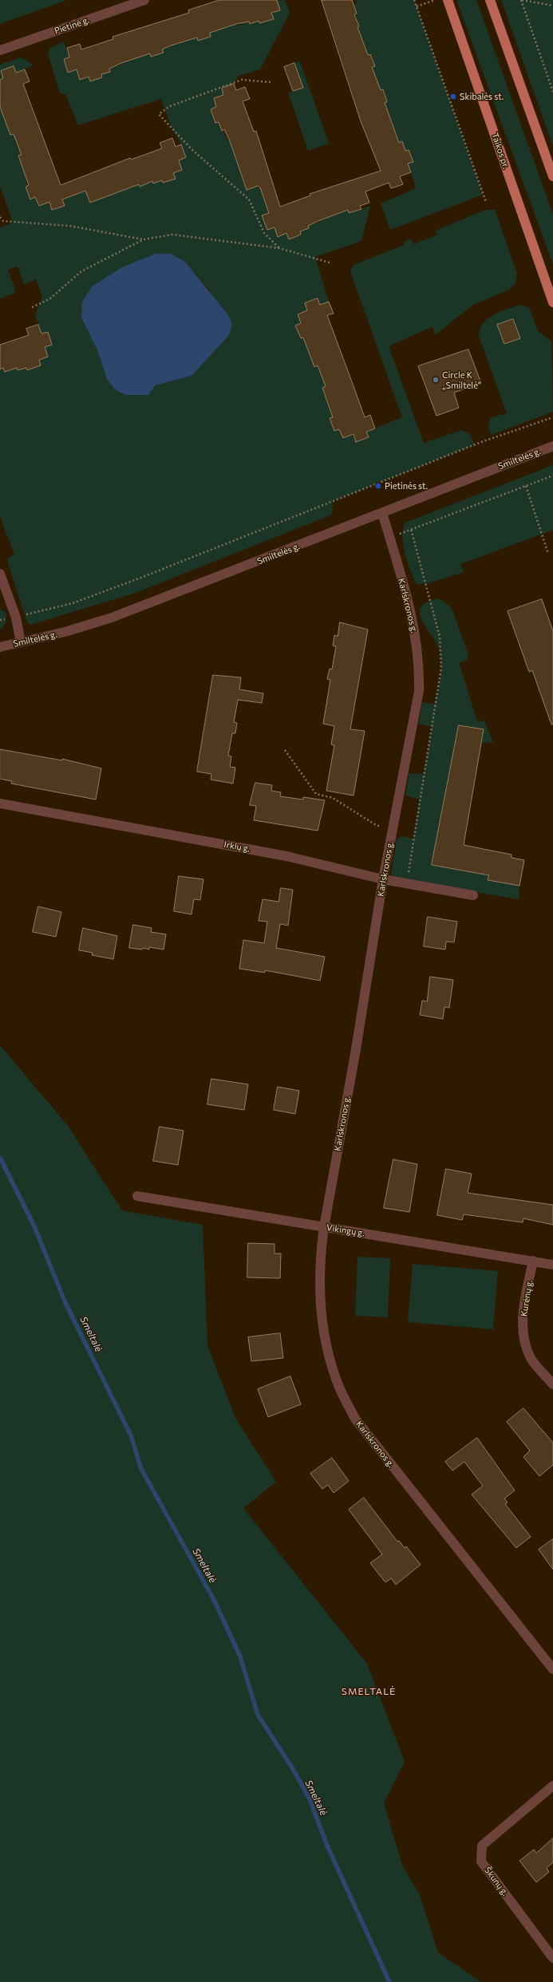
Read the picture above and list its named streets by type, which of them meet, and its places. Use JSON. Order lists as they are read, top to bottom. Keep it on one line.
{"streets":{"main road":["Taikos pr."],"street":["Pietinė g.","Smiltelės g.","Karlskronos g.","Irklų g.","Vikingų g.","Kurėnų g.","Škunų g."]},"crossings":[["Smiltelės g.","Karlskronos g."],["Karlskronos g.","Irklų g."],["Karlskronos g.","Vikingų g."],["Vikingų g.","Kurėnų g."]],"districts":["SMELTALĖ"],"water":["Smeltalė"],"places":["Skibalės st.","Circle K „Smiltelė“","Pietinės st."]}
